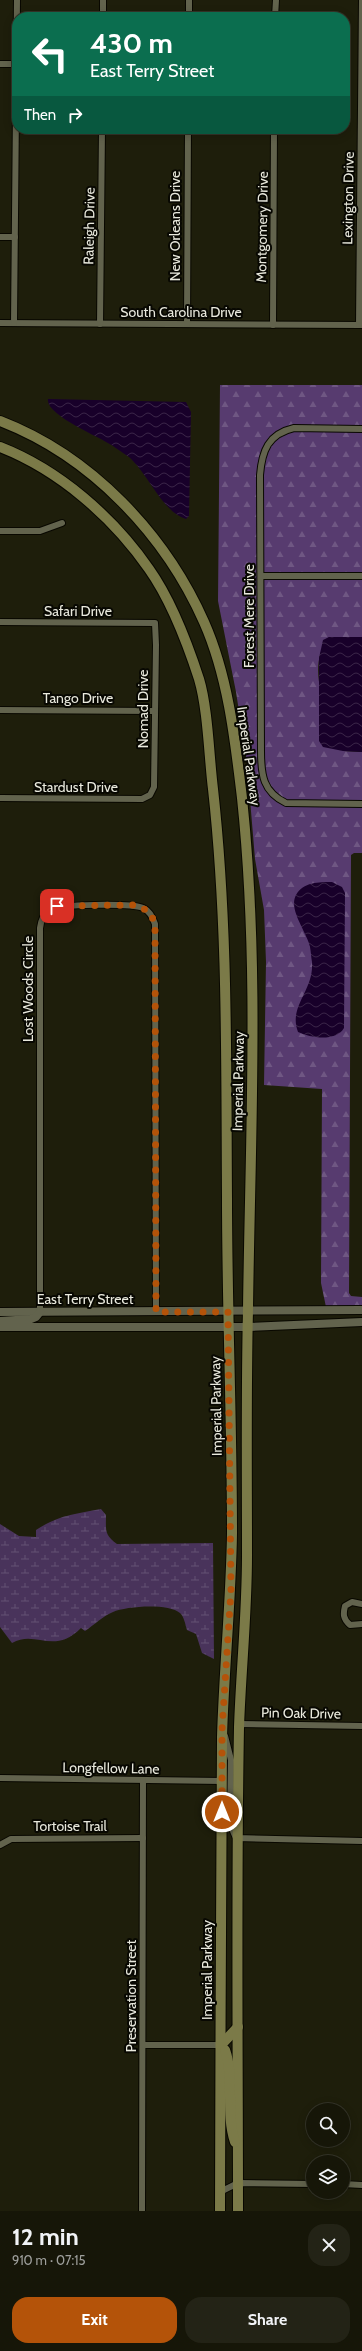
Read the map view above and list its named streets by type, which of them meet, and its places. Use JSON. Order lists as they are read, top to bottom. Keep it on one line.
{"streets":{"main road":["Imperial Parkway"],"street":["Lexington Drive","Raleigh Drive","New Orleans Drive","Montgomery Drive","South Carolina Drive","Safari Drive","Forest Mere Drive","Tango Drive","Nomad Drive","Stardust Drive","Lost Woods Circle","East Terry Street","Pin Oak Drive","Longfellow Lane","Tortoise Trail","Preservation Street"]},"crossings":[["Lexington Drive","South Carolina Drive"],["Raleigh Drive","South Carolina Drive"],["New Orleans Drive","South Carolina Drive"],["Montgomery Drive","South Carolina Drive"],["Safari Drive","Nomad Drive"],["Tango Drive","Nomad Drive"],["Nomad Drive","Stardust Drive"],["Imperial Parkway","East Terry Street"],["Imperial Parkway","Pin Oak Drive"],["Imperial Parkway","Longfellow Lane"],["Lost Woods Circle","East Terry Street"],["Longfellow Lane","Preservation Street"],["Tortoise Trail","Preservation Street"]],"page":{"turn":["430 m","East Terry Street"],"then":"Then","heading":["12 min","910 m · 07:15"],"buttons":["Exit","Share"]}}
